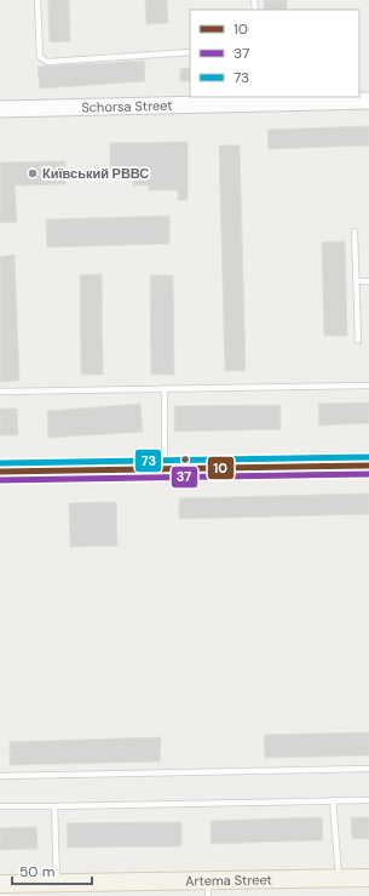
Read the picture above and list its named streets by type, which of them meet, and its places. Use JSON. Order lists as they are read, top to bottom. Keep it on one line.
{"streets":{"main road":["Artema Street"],"street":["Schorsa Street"]},"places":["Київський РВВС"],"lines":["transit line 73","transit line 10","transit line 37"],"legend":["10","37","73"],"scale_bar":"50 m"}
